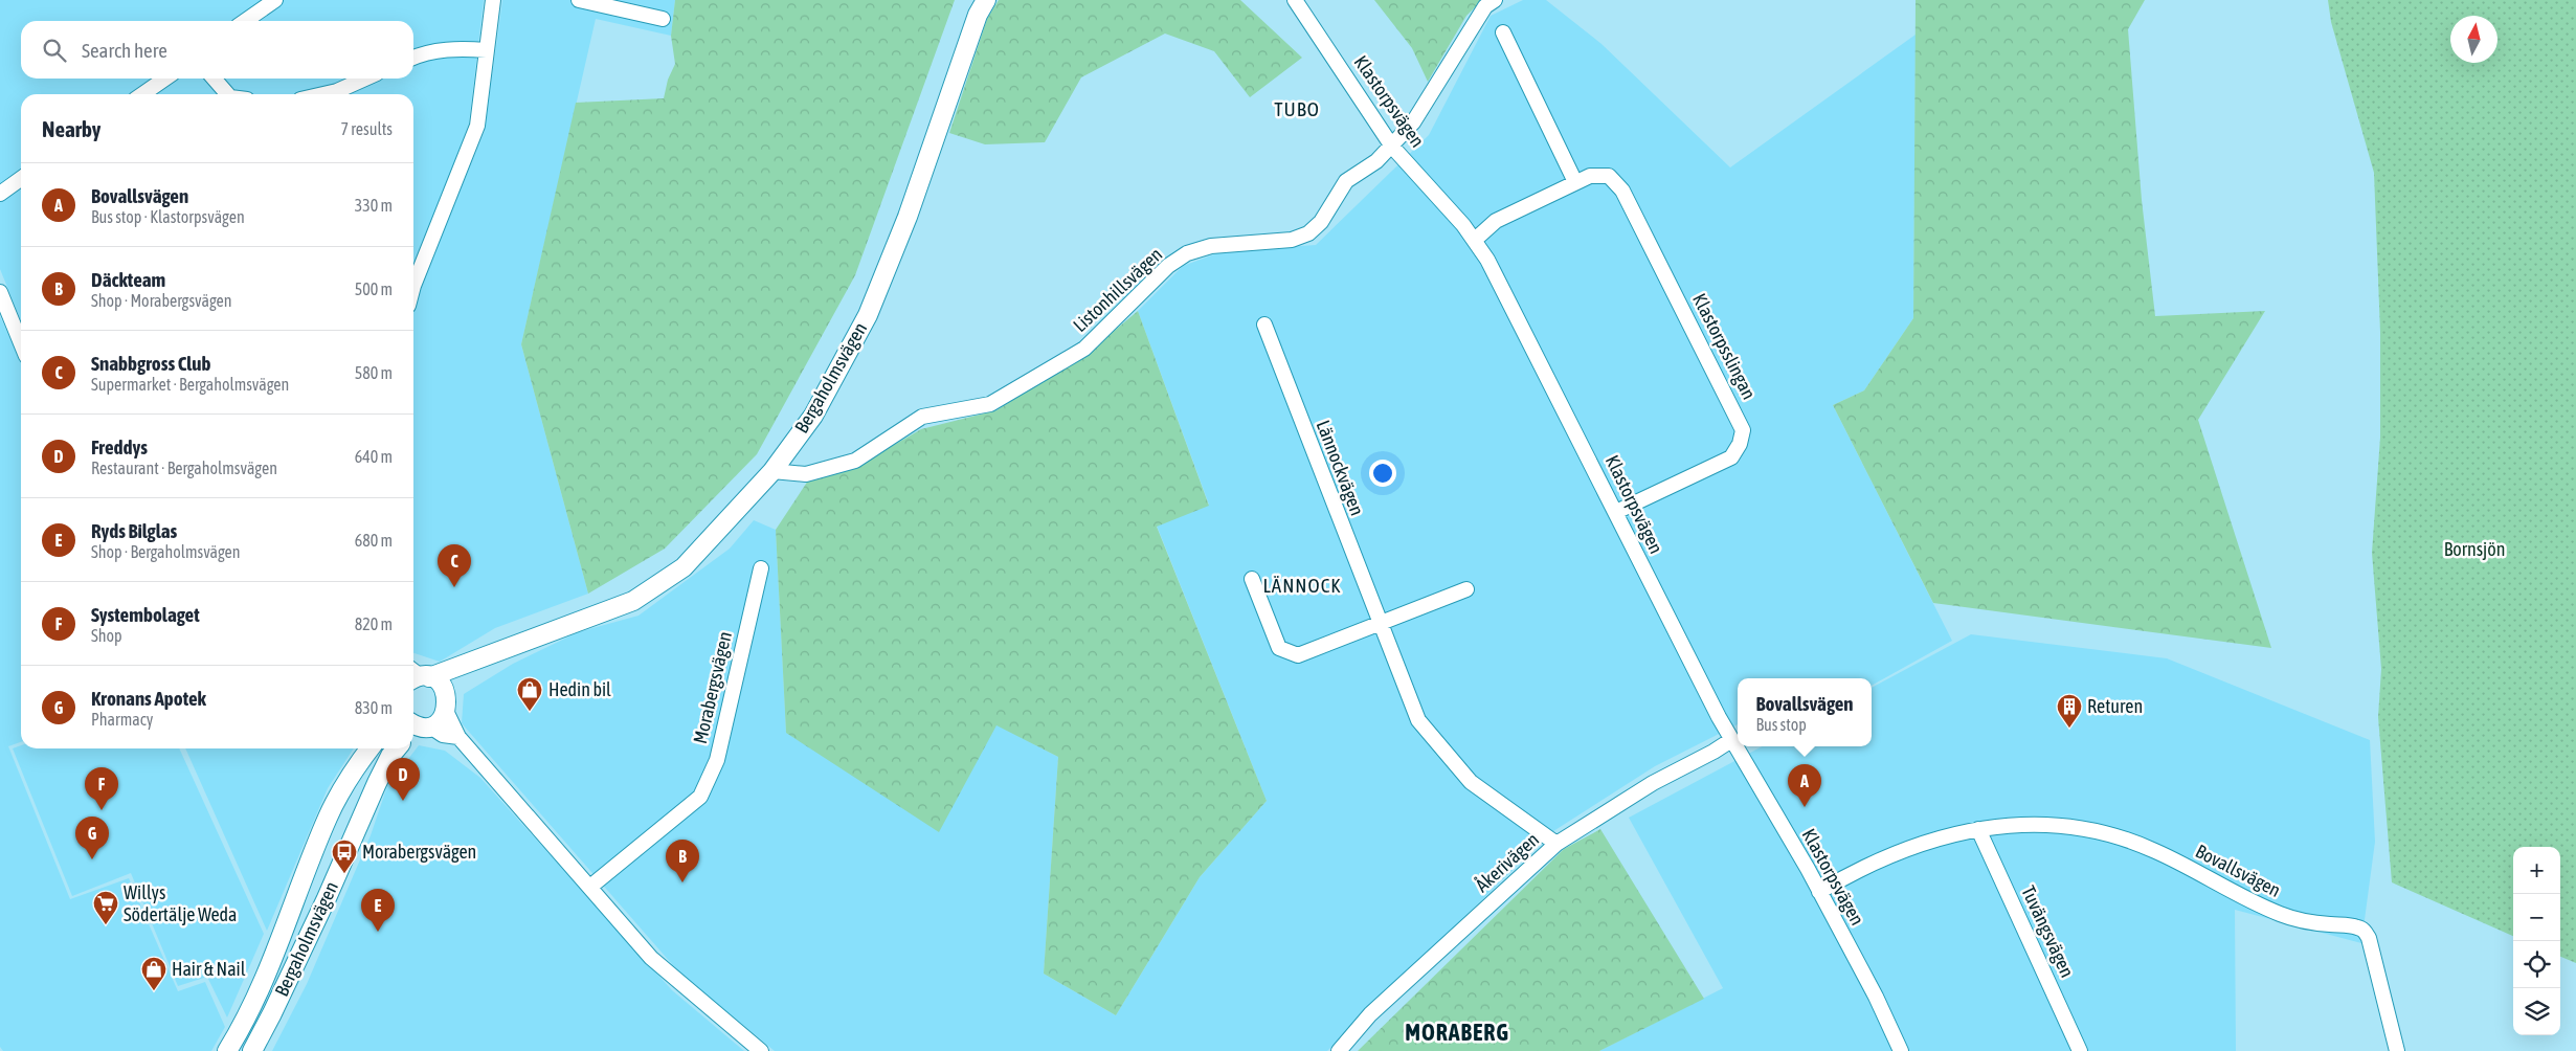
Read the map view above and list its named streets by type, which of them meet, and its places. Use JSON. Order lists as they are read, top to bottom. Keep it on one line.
{"streets":{"main road":["Bergaholmsvägen"],"street":["Klastorpsvägen","Listonhillsvägen","Klastorpsslingan","Lännockvägen","Morabergsvägen","Åkerivägen","Bovallsvägen","Tuvängsvägen"]},"crossings":[["Klastorpsvägen","Listonhillsvägen"],["Klastorpsvägen","Klastorpsslingan"],["Klastorpsvägen","Åkerivägen"],["Klastorpsvägen","Bovallsvägen"],["Listonhillsvägen","Bergaholmsvägen"],["Lännockvägen","Åkerivägen"],["Bovallsvägen","Tuvängsvägen"]],"districts":["TUBO","LÄNNOCK","MORABERG"],"parks":["Bornsjön"],"places":{"shop":["Hedin bil","Hair & Nail"],"building":["Returen"],"bus stop":["Morabergsvägen"],"supermarket":["Willys Södertälje Weda"]},"north":"top","page":{"search":"Search here","heading":["Nearby","7 results"],"list":[{"mark":"A","name":"Bovallsvägen","note":"Bus stop · Klastorpsvägen","value":"330 m"},{"mark":"B","name":"Däckteam","note":"Shop · Morabergsvägen","value":"500 m"},{"mark":"C","name":"Snabbgross Club","note":"Supermarket · Bergaholmsvägen","value":"580 m"},{"mark":"D","name":"Freddys","note":"Restaurant · Bergaholmsvägen","value":"640 m"},{"mark":"E","name":"Ryds Bilglas","note":"Shop · Bergaholmsvägen","value":"680 m"},{"mark":"F","name":"Systembolaget","note":"Shop","value":"820 m"},{"mark":"G","name":"Kronans Apotek","note":"Pharmacy","value":"830 m"}],"pins":["C","D","A","F","G","B","E"],"popup":["Bovallsvägen","Bus stop"],"map_buttons":["+","−"]}}
